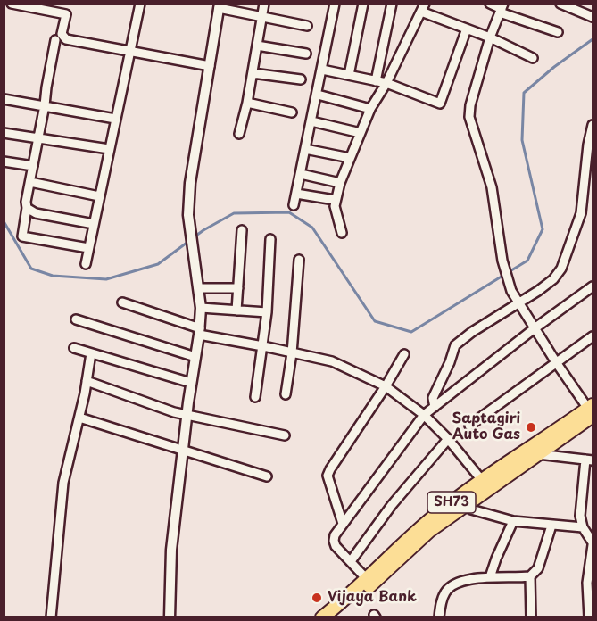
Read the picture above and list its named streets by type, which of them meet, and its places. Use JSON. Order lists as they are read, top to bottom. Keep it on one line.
{"streets":{"main road":["SH73"]},"places":["Saptagiri Auto Gas","Vijaya Bank"]}
